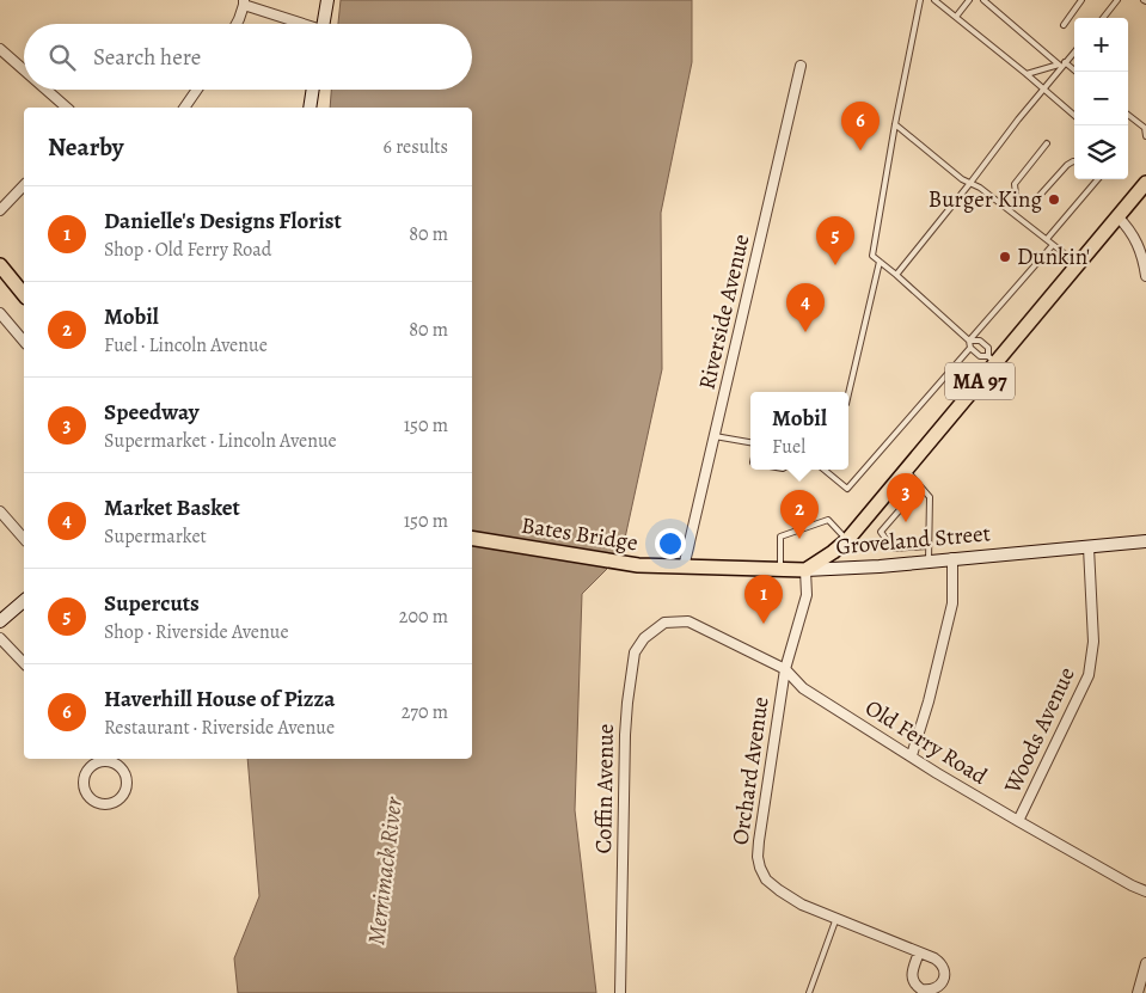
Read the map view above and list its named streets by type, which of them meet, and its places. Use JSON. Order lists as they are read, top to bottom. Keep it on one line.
{"streets":{"main road":["MA 97","Bates Bridge","Groveland Street"],"street":["Riverside Avenue","Woods Avenue","Old Ferry Road","Orchard Avenue","Coffin Avenue"]},"crossings":[["Riverside Avenue","Bates Bridge"],["Riverside Avenue","Groveland Street"],["MA 97","Groveland Street"],["MA 97","Orchard Avenue"],["Bates Bridge","Groveland Street"],["Groveland Street","Woods Avenue"],["Groveland Street","Orchard Avenue"],["Woods Avenue","Old Ferry Road"],["Old Ferry Road","Orchard Avenue"],["Old Ferry Road","Coffin Avenue"]],"water":["Merrimack River"],"places":["Burger King","Dunkin'"],"page":{"map_buttons":["+","−"],"search":"Search here","pins":["6","5","4","3","2","1"],"heading":["Nearby","6 results"],"list":[{"mark":"1","name":"Danielle's Designs Florist","note":"Shop · Old Ferry Road","value":"80 m"},{"mark":"2","name":"Mobil","note":"Fuel · Lincoln Avenue","value":"80 m"},{"mark":"3","name":"Speedway","note":"Supermarket · Lincoln Avenue","value":"150 m"},{"mark":"4","name":"Market Basket","note":"Supermarket","value":"150 m"},{"mark":"5","name":"Supercuts","note":"Shop · Riverside Avenue","value":"200 m"},{"mark":"6","name":"Haverhill House of Pizza","note":"Restaurant · Riverside Avenue","value":"270 m"}],"popup":["Mobil","Fuel"]}}
